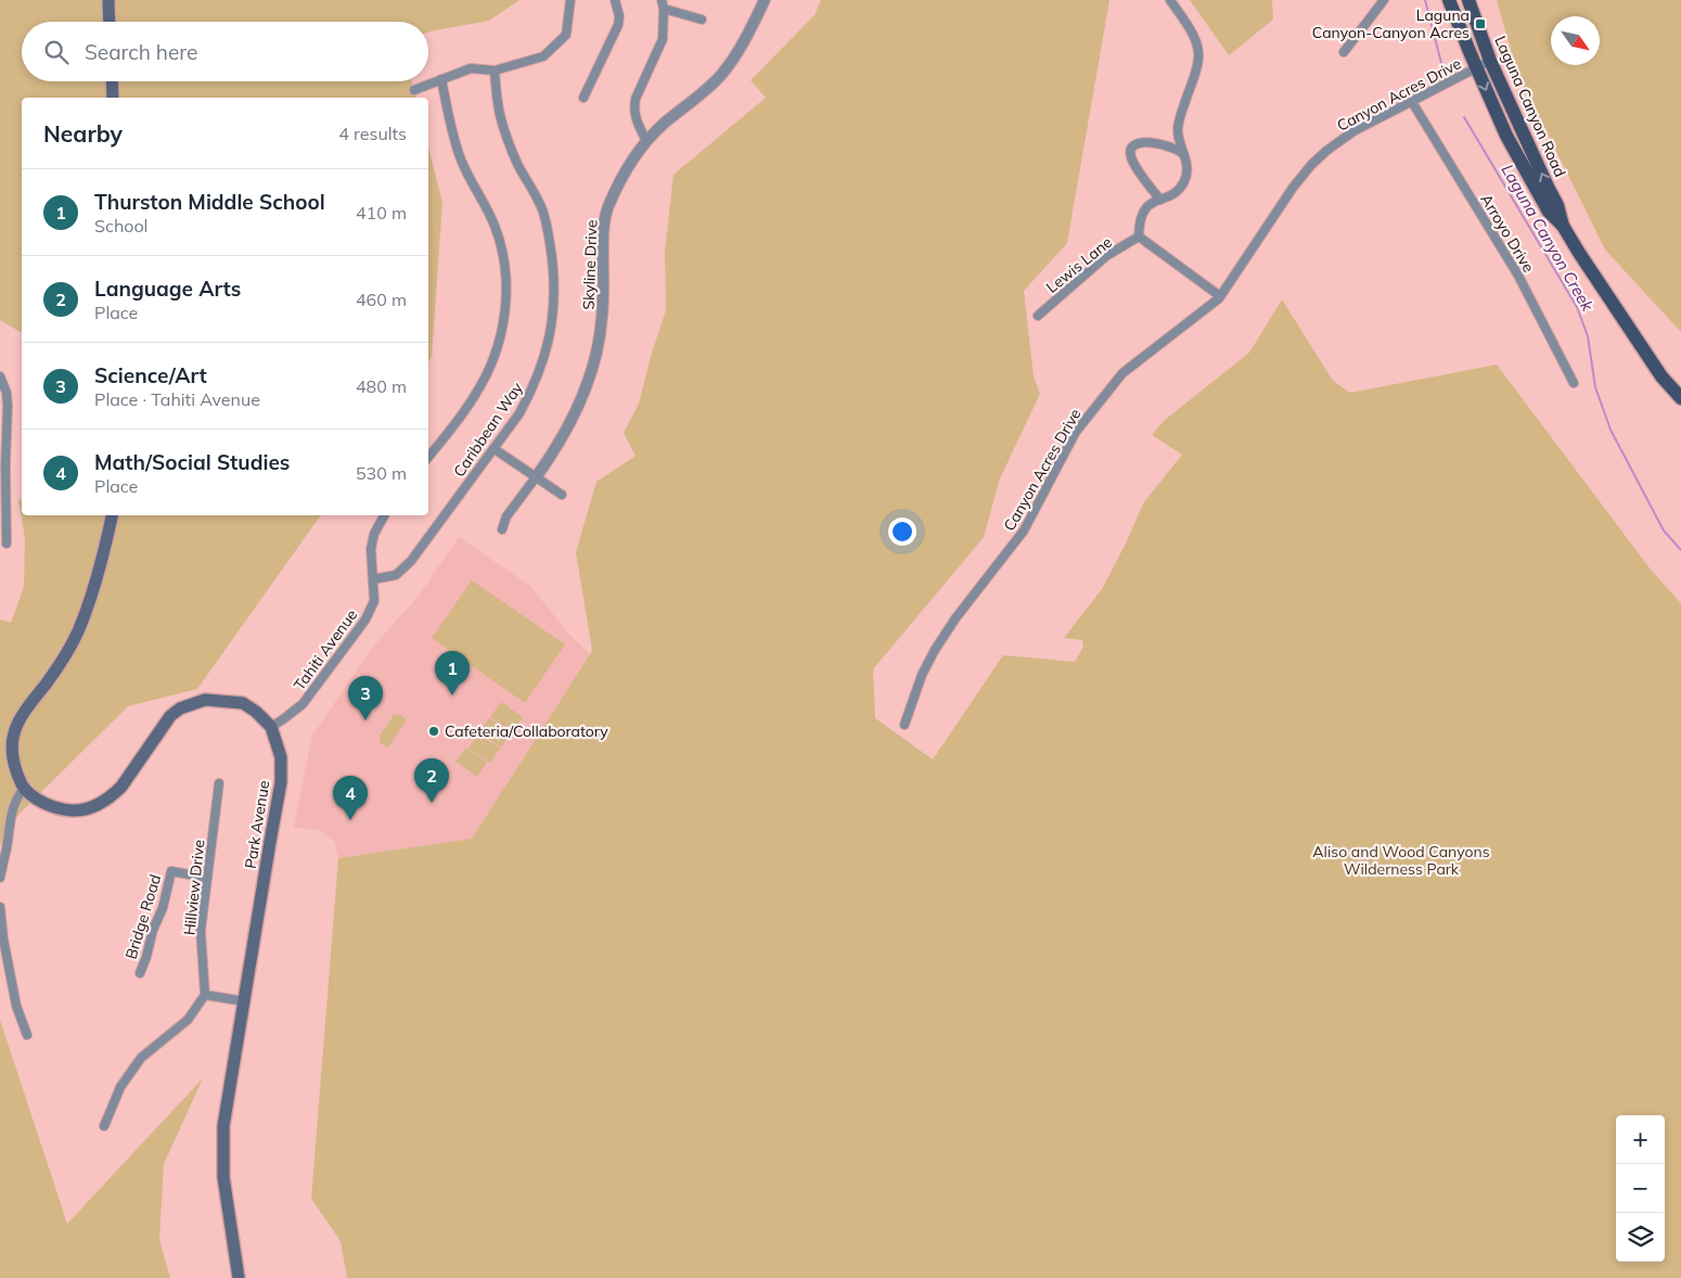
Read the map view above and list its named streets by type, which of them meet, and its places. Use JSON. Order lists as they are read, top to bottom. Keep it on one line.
{"streets":{"main road":["Laguna Canyon Road","Park Avenue"],"street":["Canyon Acres Drive","Arroyo Drive","Skyline Drive","Lewis Lane","Caribbean Way","Tahiti Avenue","Hillview Drive","Bridge Road"]},"crossings":[["Canyon Acres Drive","Laguna Canyon Road"],["Canyon Acres Drive","Arroyo Drive"],["Caribbean Way","Tahiti Avenue"],["Tahiti Avenue","Park Avenue"],["Hillview Drive","Bridge Road"]],"water":["Laguna Canyon Creek"],"parks":["Aliso and Wood Canyons Wilderness Park"],"places":{"transit":["Laguna Canyon-Canyon Acres"],"other":["Cafeteria/Collaboratory"]},"north":"bottom right","page":{"search":"Search here","heading":["Nearby","4 results"],"list":[{"mark":"1","name":"Thurston Middle School","note":"School","value":"410 m"},{"mark":"2","name":"Language Arts","note":"Place","value":"460 m"},{"mark":"3","name":"Science/Art","note":"Place · Tahiti Avenue","value":"480 m"},{"mark":"4","name":"Math/Social Studies","note":"Place","value":"530 m"}],"pins":["1","3","2","4"],"map_buttons":["+","−"]}}
